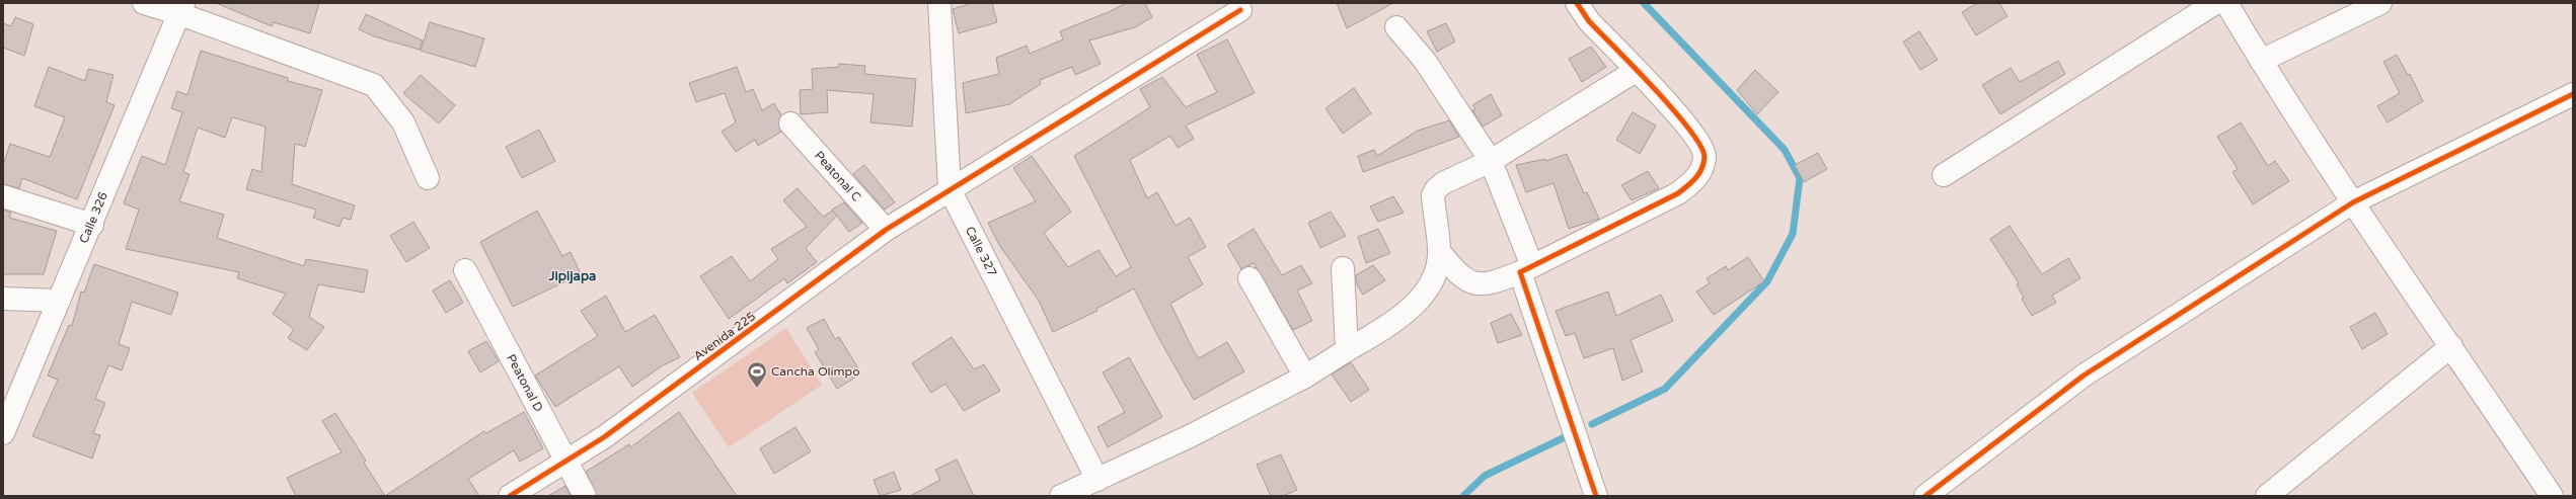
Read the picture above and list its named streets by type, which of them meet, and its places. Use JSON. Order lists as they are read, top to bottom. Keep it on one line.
{"streets":{"street":["Peatonal C","Calle 326","Calle 327","Avenida 225","Peatonal D"]},"crossings":[["Peatonal C","Avenida 225"],["Calle 327","Avenida 225"],["Avenida 225","Peatonal D"]],"districts":["Jipijapa"],"places":{"sports":["Cancha Olimpo"]}}
